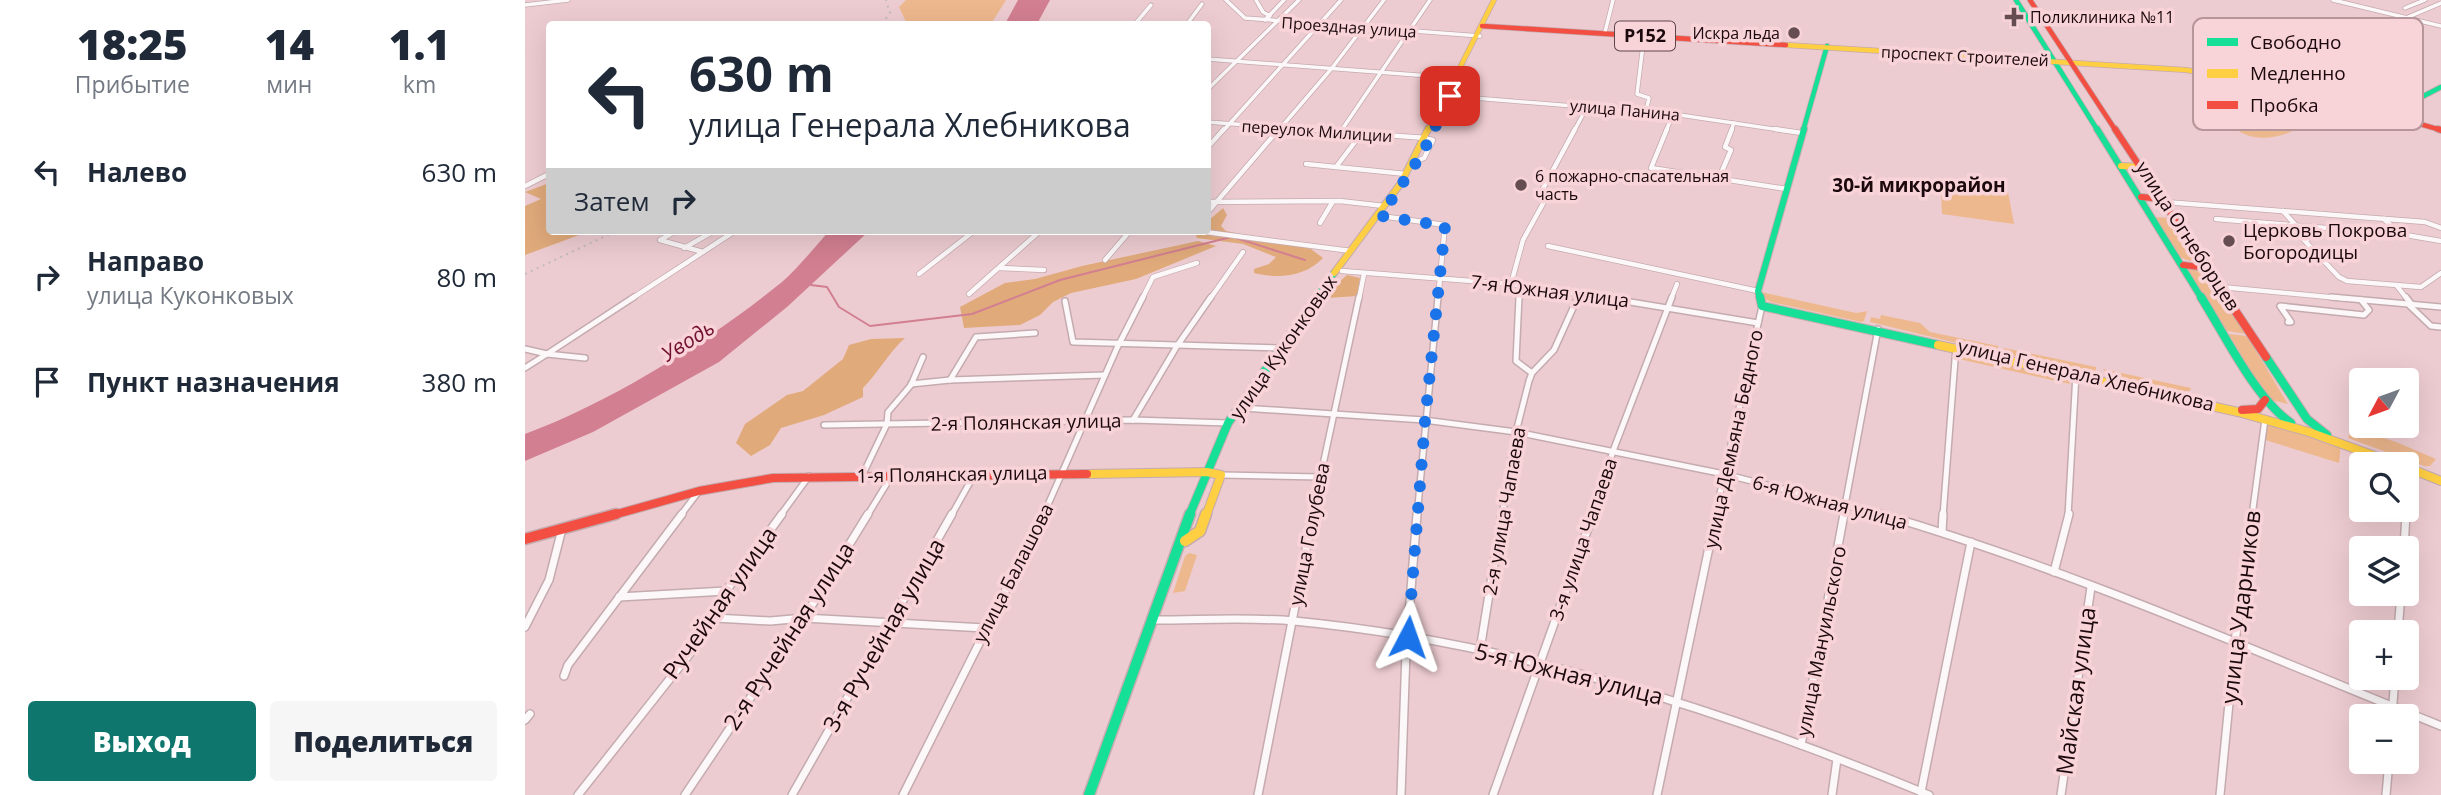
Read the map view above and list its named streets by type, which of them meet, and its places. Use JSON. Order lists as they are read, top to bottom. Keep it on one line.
{"streets":{"main road":["Р152","проспект Строителей","улица Огнеборцев","улица Куконковых","улица Генерала Хлебникова","улица Демьяна Бедного","1-я Полянская улица"],"street":["Проездная улица","улица Панина","переулок Милиции","7-я Южная улица","2-я Полянская улица","6-я Южная улица","2-я улица Чапаева","улица Голубева","3-я улица Чапаева","улица Балашова","Ручейная улица","улица Ударников","3-я Ручейная улица","2-я Ручейная улица","улица Мануильского","5-я Южная улица","Майская улица"]},"crossings":[["Проездная улица","улица Куконковых"],["проспект Строителей","улица Огнеборцев"],["проспект Строителей","улица Куконковых"],["проспект Строителей","улица Демьяна Бедного"],["улица Панина","улица Куконковых"],["улица Панина","улица Демьяна Бедного"],["переулок Милиции","улица Куконковых"],["улица Огнеборцев","улица Ударников"],["7-я Южная улица","улица Куконковых"],["7-я Южная улица","улица Демьяна Бедного"],["7-я Южная улица","2-я улица Чапаева"],["7-я Южная улица","улица Голубева"],["7-я Южная улица","3-я улица Чапаева"],["улица Куконковых","2-я Полянская улица"],["улица Куконковых","1-я Полянская улица"],["улица Куконковых","6-я Южная улица"],["улица Куконковых","5-я Южная улица"],["улица Генерала Хлебникова","улица Демьяна Бедного"],["улица Генерала Хлебникова","улица Мануильского"],["2-я Полянская улица","улица Балашова"],["улица Демьяна Бедного","6-я Южная улица"],["улица Демьяна Бедного","5-я Южная улица"],["1-я Полянская улица","улица Балашова"],["1-я Полянская улица","Ручейная улица"],["1-я Полянская улица","3-я Ручейная улица"],["1-я Полянская улица","2-я Ручейная улица"],["6-я Южная улица","2-я улица Чапаева"],["6-я Южная улица","улица Голубева"],["6-я Южная улица","3-я улица Чапаева"],["6-я Южная улица","улица Ударников"],["6-я Южная улица","улица Мануильского"],["6-я Южная улица","Майская улица"],["2-я улица Чапаева","5-я Южная улица"],["улица Голубева","5-я Южная улица"],["3-я улица Чапаева","5-я Южная улица"],["улица Мануильского","5-я Южная улица"]],"districts":["30-й микрорайон"],"water":["Уводь"],"places":{"health":["Поликлиника №11"],"other":["Искра льда","6 пожарно-спасательная часть","Церковь Покрова Богородицы"]},"legend":["Свободно","Медленно","Пробка"],"north":"bottom left","page":{"eta":["18:25","Прибытие","14","мин","1.1","km"],"turn":["630 m","улица Генерала Хлебникова"],"list":[{"name":"Налево","value":"630 m"},{"name":"Направо","note":"улица Куконковых","value":"80 m"},{"name":"Пункт назначения","value":"380 m"}],"then":"Затем","map_buttons":["+","−"],"buttons":["Выход","Поделиться"]}}
